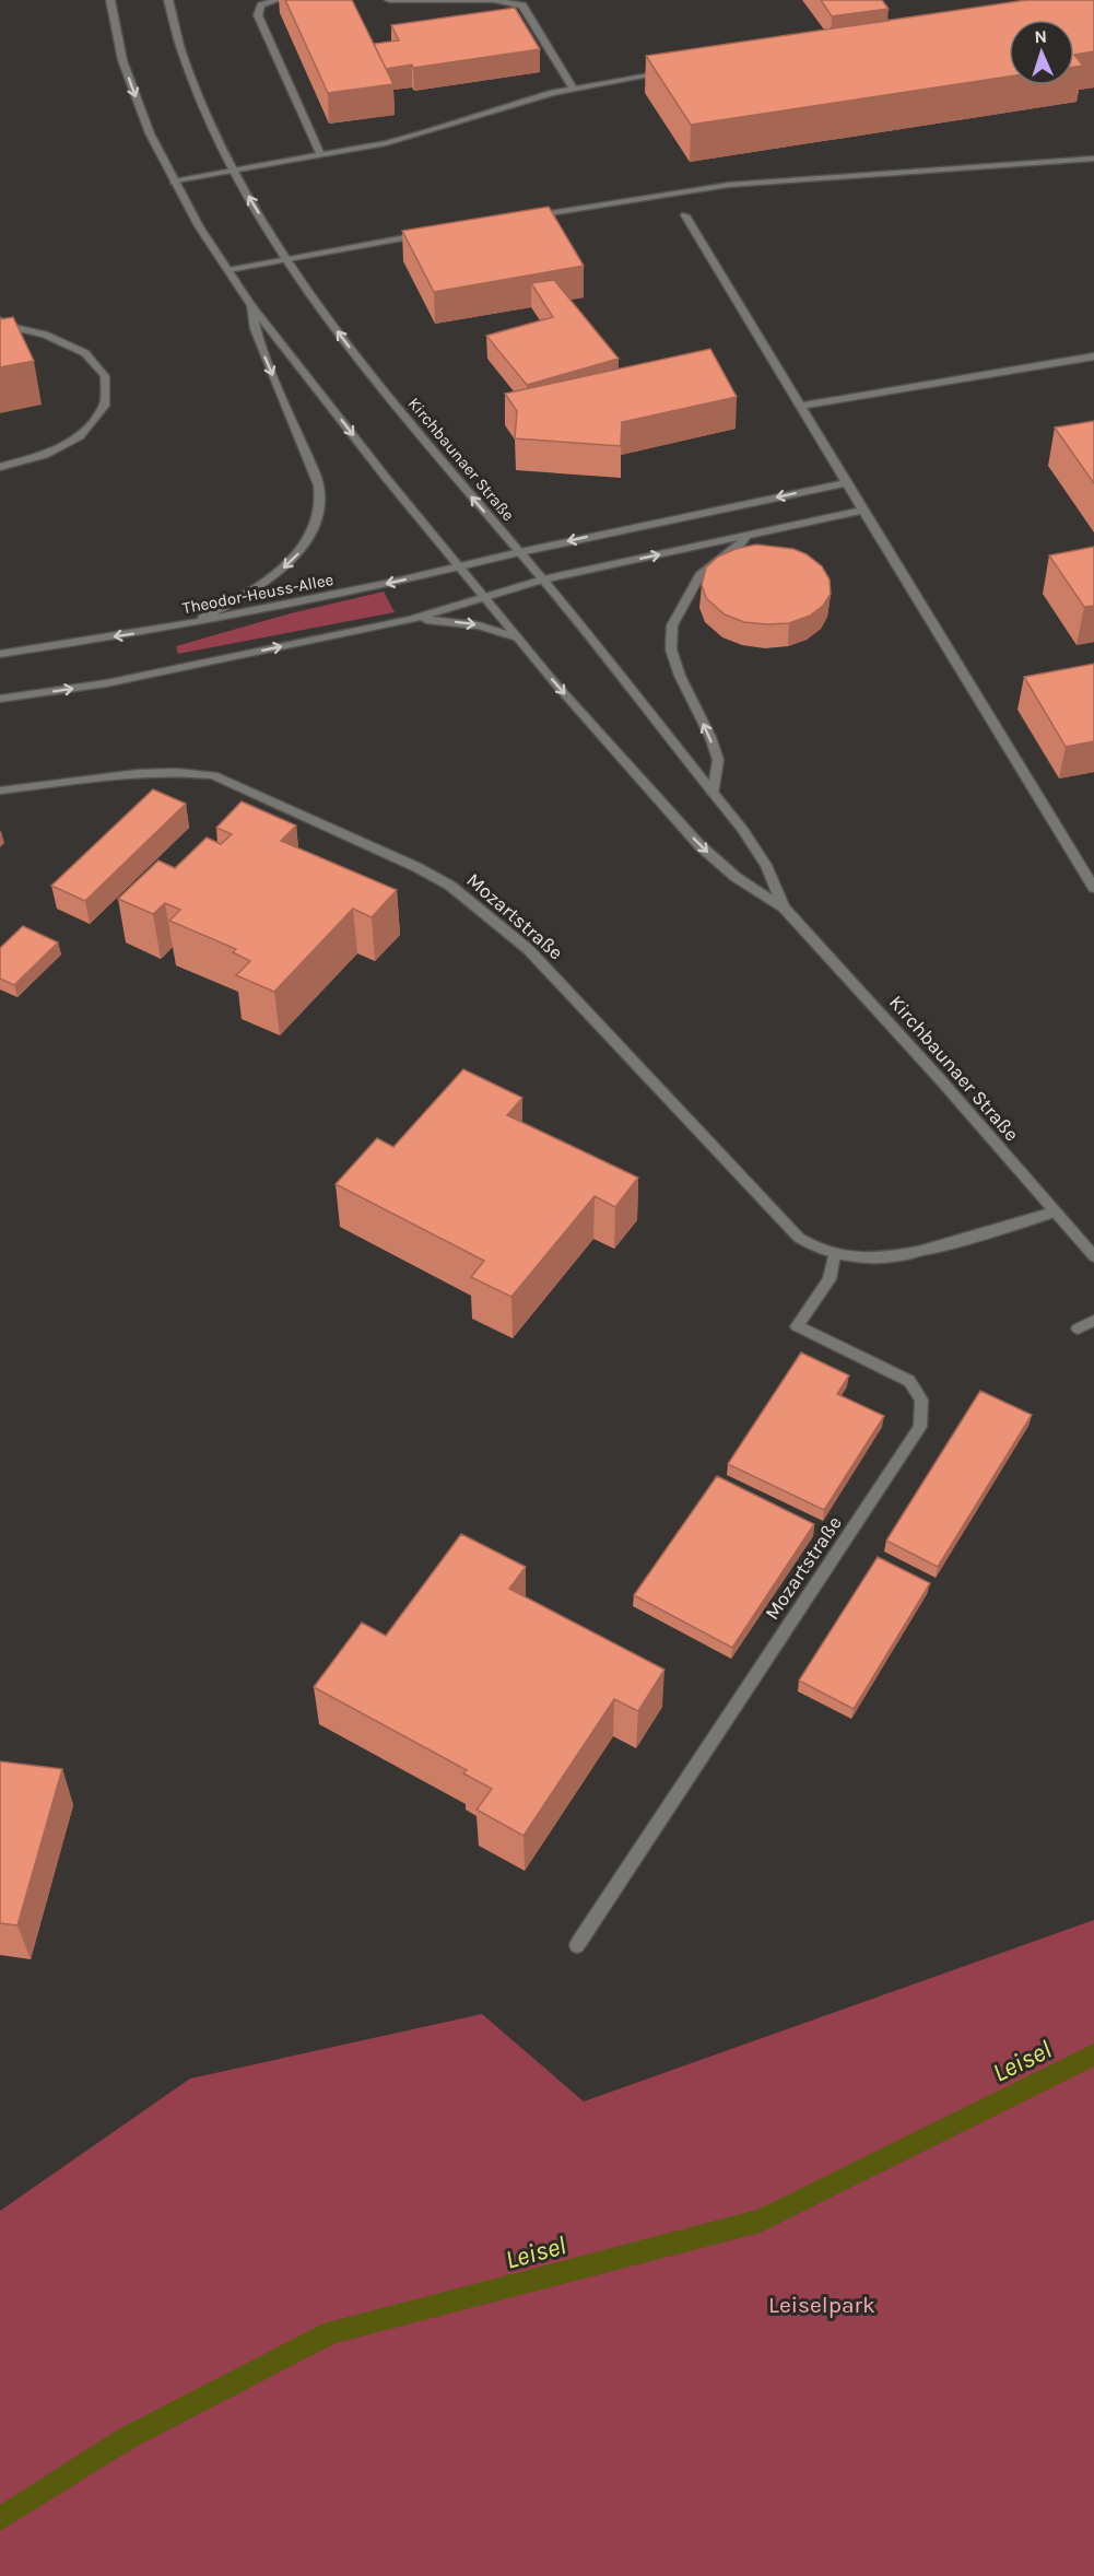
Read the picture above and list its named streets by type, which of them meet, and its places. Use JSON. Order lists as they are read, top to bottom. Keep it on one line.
{"streets":{"street":["Kirchbaunaer Straße","Theodor-Heuss-Allee","Mozartstraße"]},"crossings":[["Kirchbaunaer Straße","Theodor-Heuss-Allee"],["Kirchbaunaer Straße","Mozartstraße"]],"water":["Leisel"],"parks":["Leiselpark"],"north":"top"}
